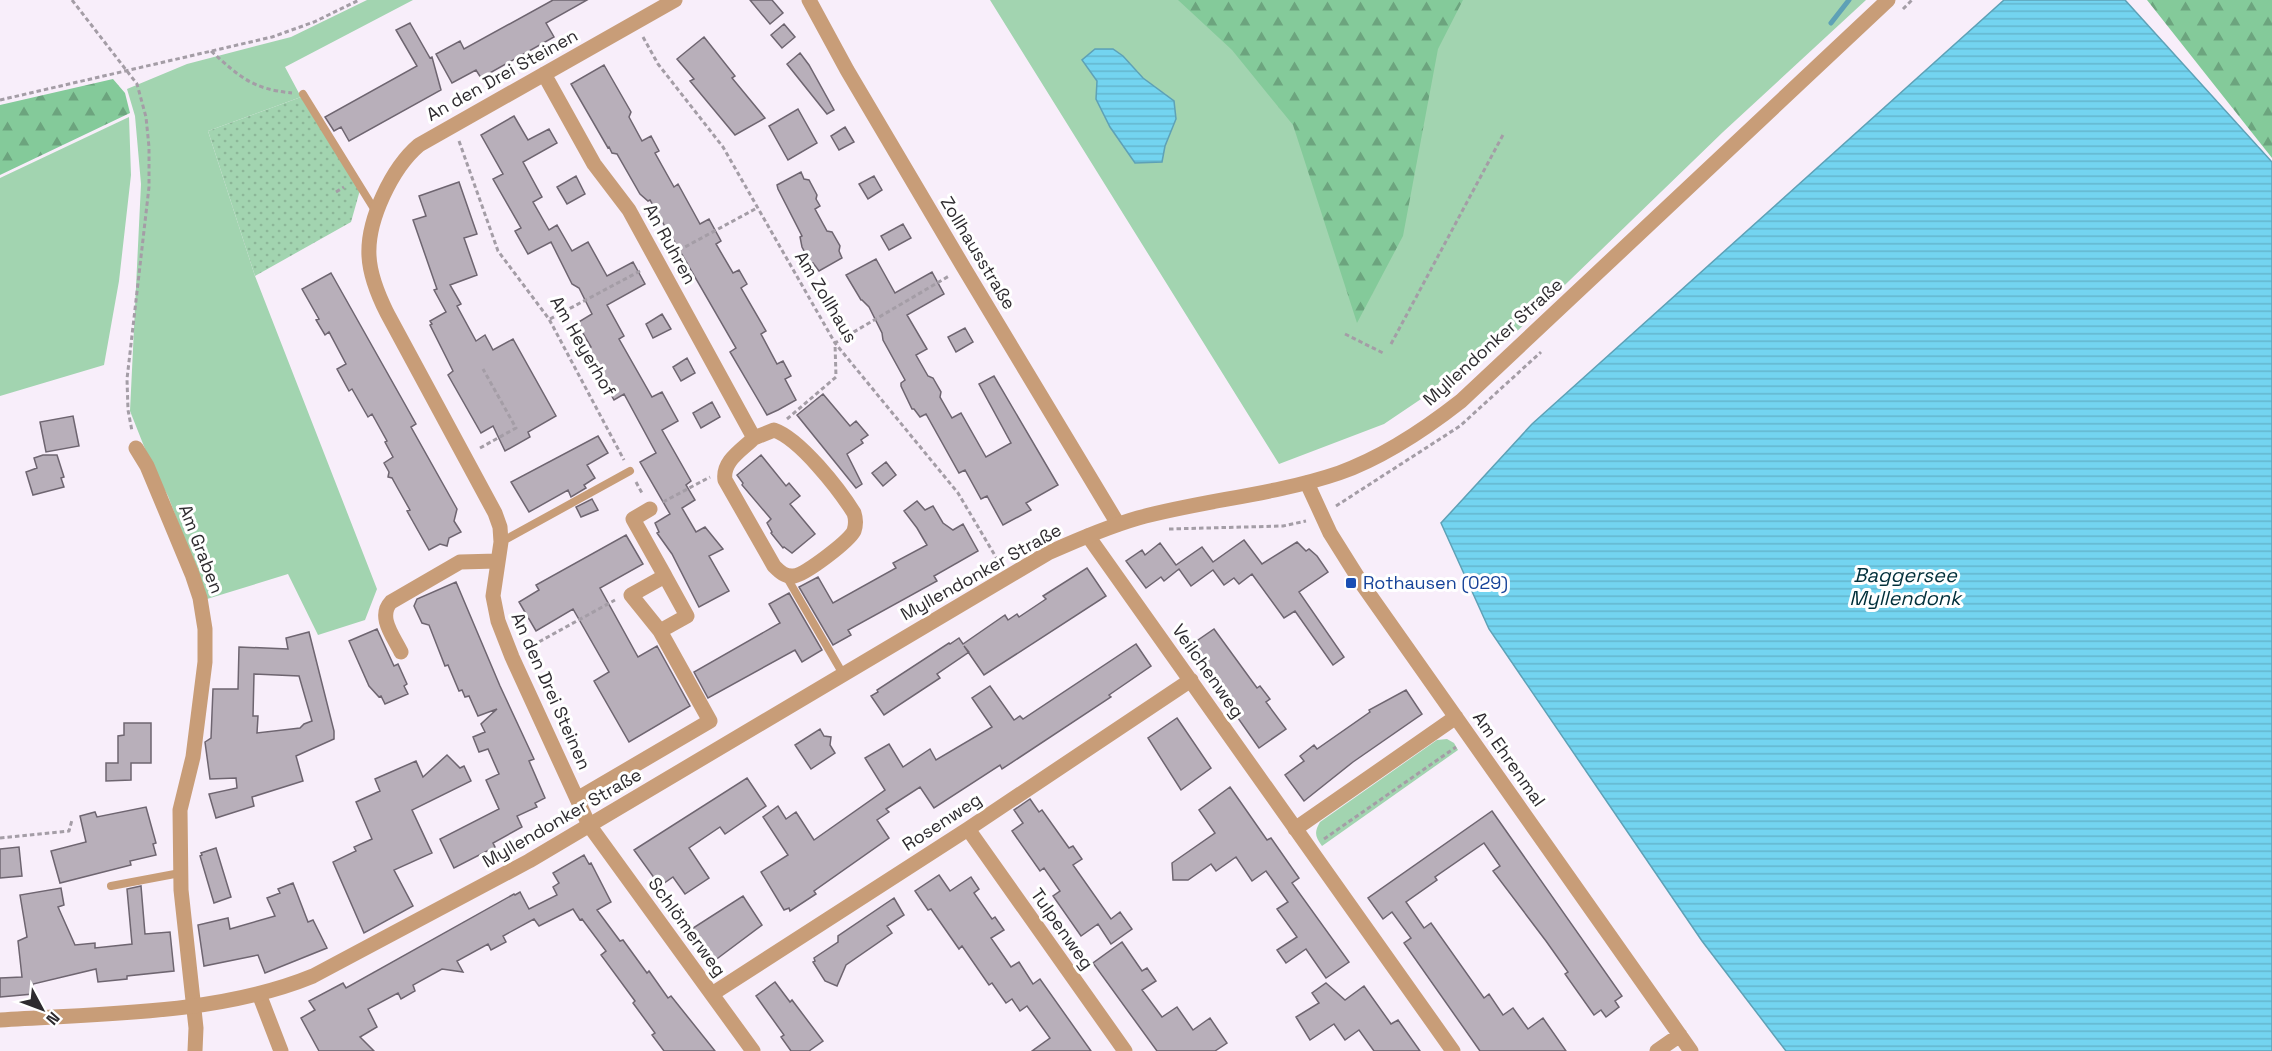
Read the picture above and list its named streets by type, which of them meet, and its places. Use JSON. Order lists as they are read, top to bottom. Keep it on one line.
{"streets":{"street":["An den Drei Steinen","An Ruhren","Zollhausstraße","Myllendonker Straße","Am Graben","Veilchenweg","Am Ehrenmal","Rosenweg","Schlömerweg","Tulpenweg"],"path":["Am Zollhaus","Am Heyerhof"]},"crossings":[["An den Drei Steinen","An Ruhren"],["An den Drei Steinen","Am Zollhaus"],["An den Drei Steinen","Myllendonker Straße"],["An den Drei Steinen","Am Heyerhof"],["An den Drei Steinen","Schlömerweg"],["Zollhausstraße","Myllendonker Straße"],["Am Zollhaus","Myllendonker Straße"],["Myllendonker Straße","Am Graben"],["Myllendonker Straße","Veilchenweg"],["Myllendonker Straße","Am Ehrenmal"],["Myllendonker Straße","Schlömerweg"],["Veilchenweg","Rosenweg"],["Rosenweg","Schlömerweg"],["Rosenweg","Tulpenweg"]],"water":["Baggersee Myllendonk"],"places":{"transit":["Rothausen (029)"]},"north":"bottom right"}
